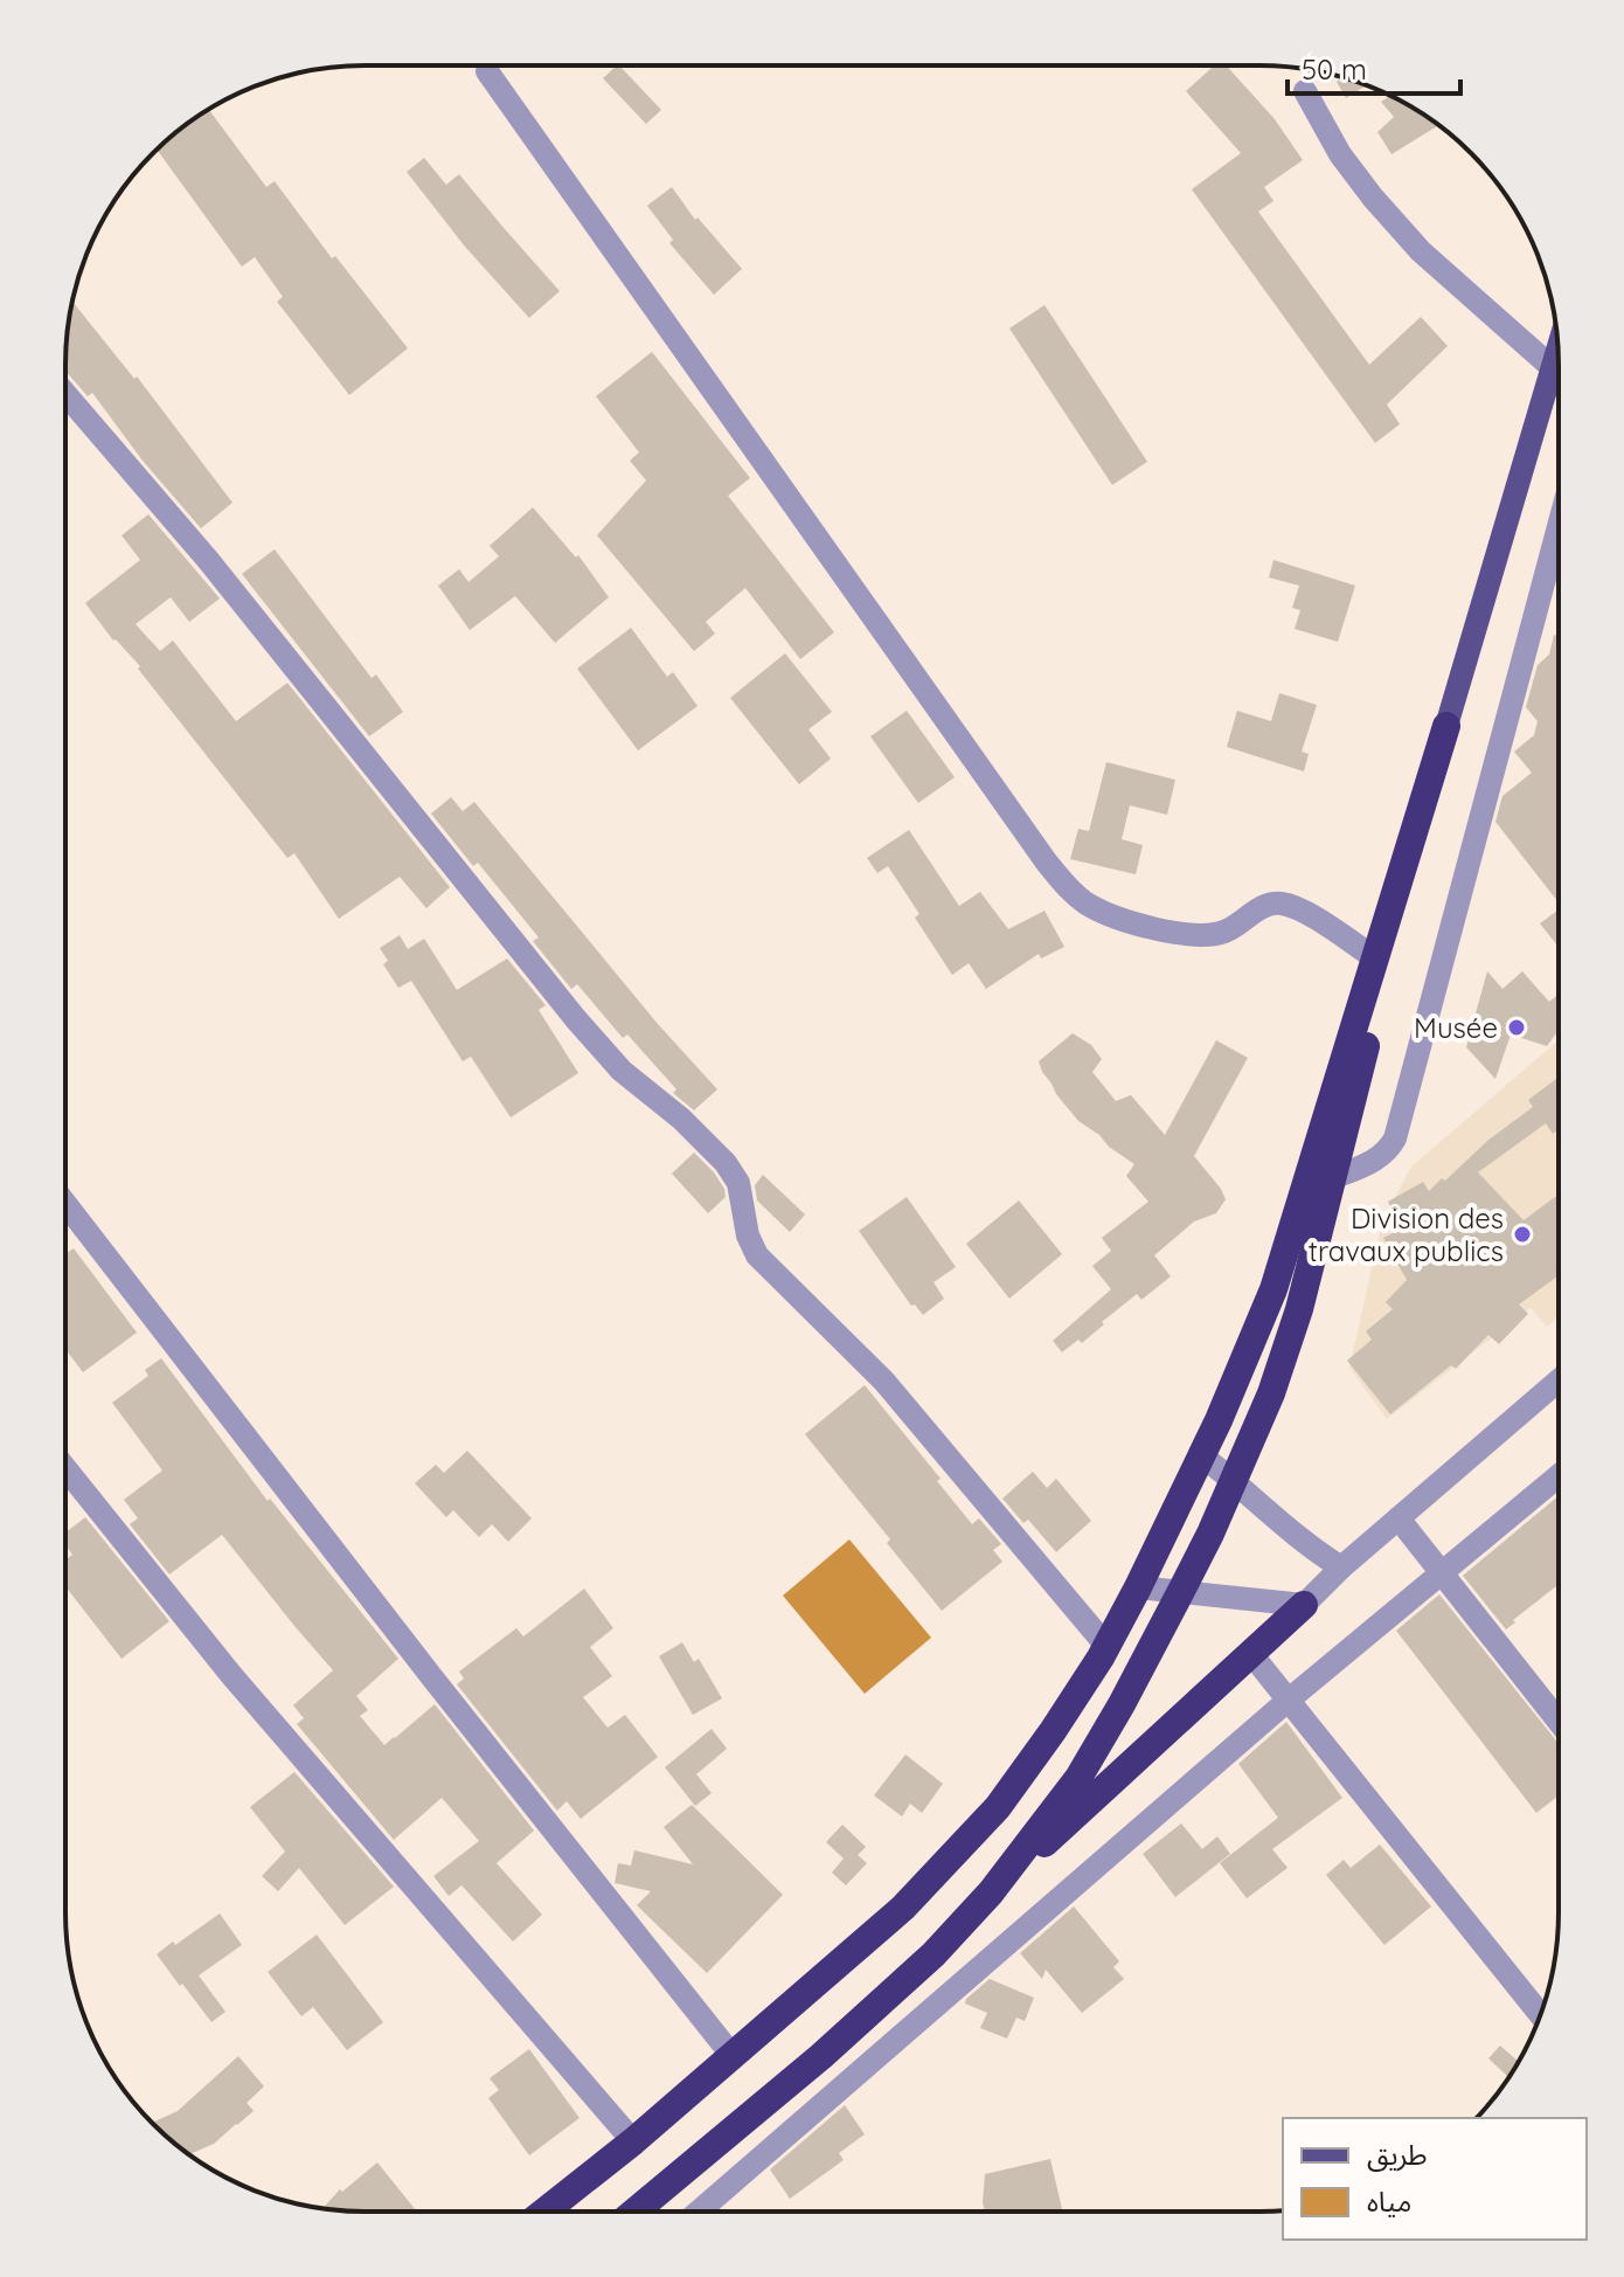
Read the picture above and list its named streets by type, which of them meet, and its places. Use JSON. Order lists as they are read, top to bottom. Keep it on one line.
{"places":["Musée","Division des travaux publics"],"legend":["طريق","مياه"],"scale_bar":"50 m"}
